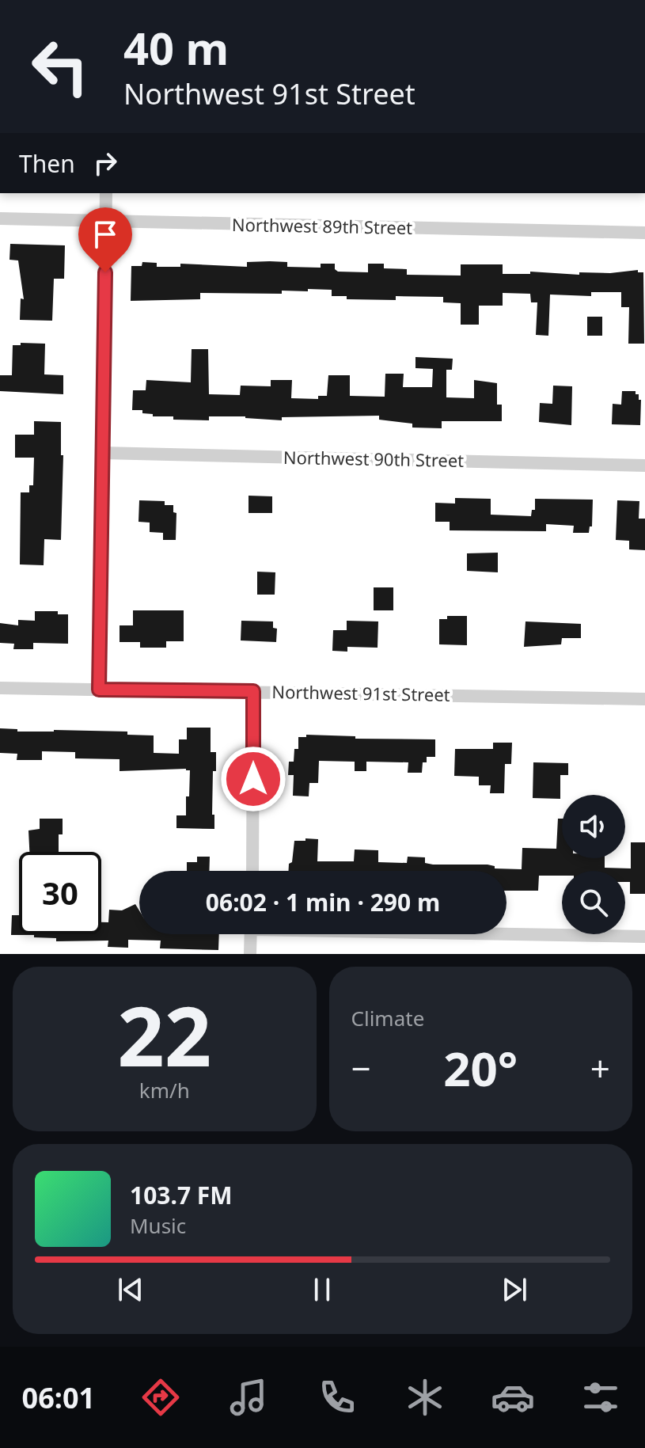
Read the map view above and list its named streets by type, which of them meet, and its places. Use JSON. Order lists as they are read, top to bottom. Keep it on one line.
{"streets":{"street":["Northwest 89th Street","Northwest 90th Street","Northwest 91st Street"]},"page":{"turn":["40 m","Northwest 91st Street"],"then":"Then","limit":"30","trip":"06:02 · 1 min · 290 m","tile":[["22","km/h"],"Climate"],"heat":["−","20°","+"],"song":["103.7 FM","Music"],"tabs":"06:01"}}
